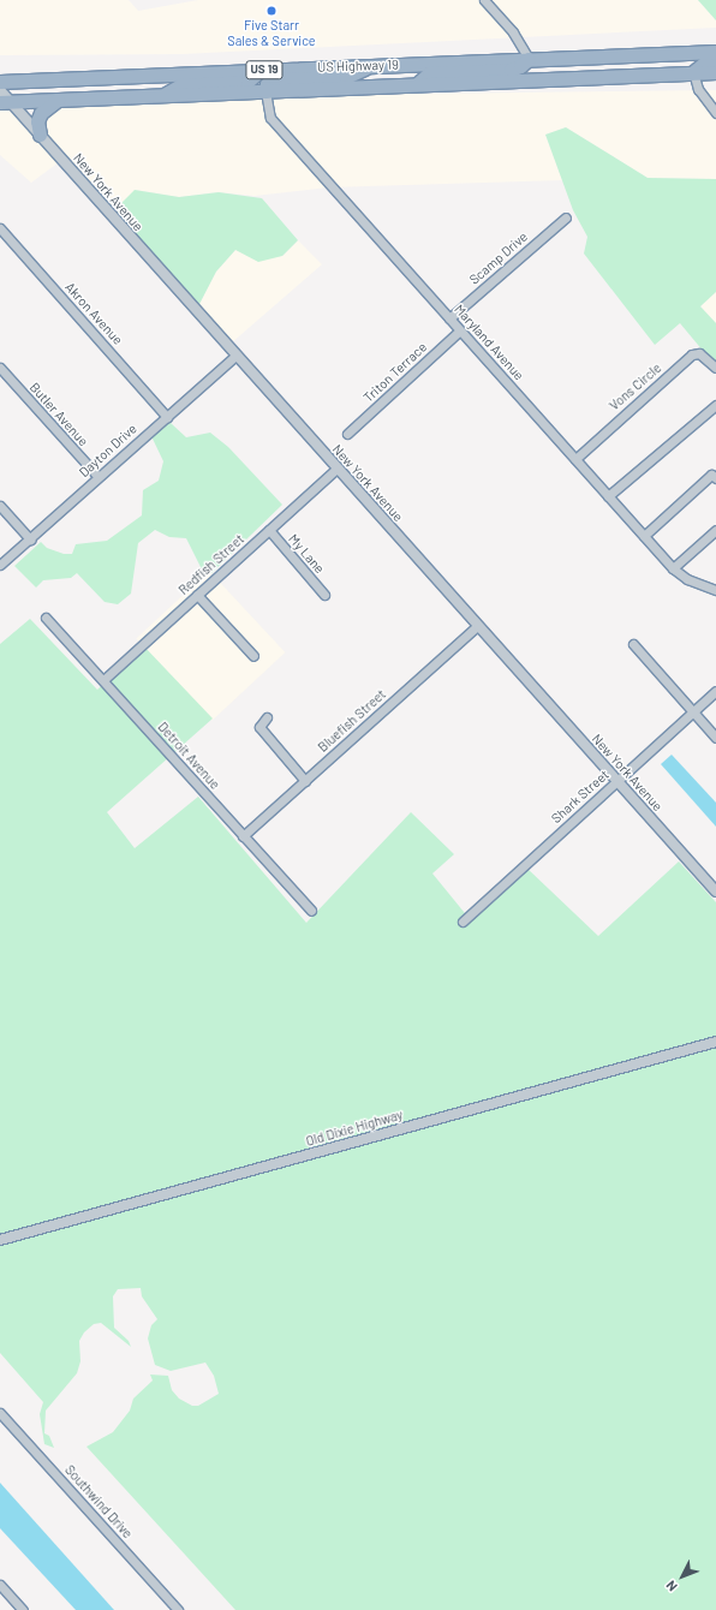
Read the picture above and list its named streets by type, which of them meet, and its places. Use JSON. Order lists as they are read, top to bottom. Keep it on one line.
{"streets":{"highway":["US Highway 19","US 19"],"street":["New York Avenue","Scamp Drive","Akron Avenue","Maryland Avenue","Triton Terrace","Vons Circle","Butler Avenue","Dayton Drive","My Lane","Redfish Street","Bluefish Street","Detroit Avenue","Shark Street","Old Dixie Highway","Southwind Drive"]},"crossings":[["US Highway 19","New York Avenue"],["US Highway 19","Maryland Avenue"],["New York Avenue","Dayton Drive"],["New York Avenue","Redfish Street"],["New York Avenue","Bluefish Street"],["New York Avenue","Shark Street"],["Scamp Drive","Maryland Avenue"],["Akron Avenue","Dayton Drive"],["Maryland Avenue","Triton Terrace"],["Maryland Avenue","Vons Circle"],["Butler Avenue","Dayton Drive"],["My Lane","Redfish Street"],["Redfish Street","Detroit Avenue"],["Bluefish Street","Detroit Avenue"]],"places":["Five Starr Sales & Service"],"north":"bottom left"}
